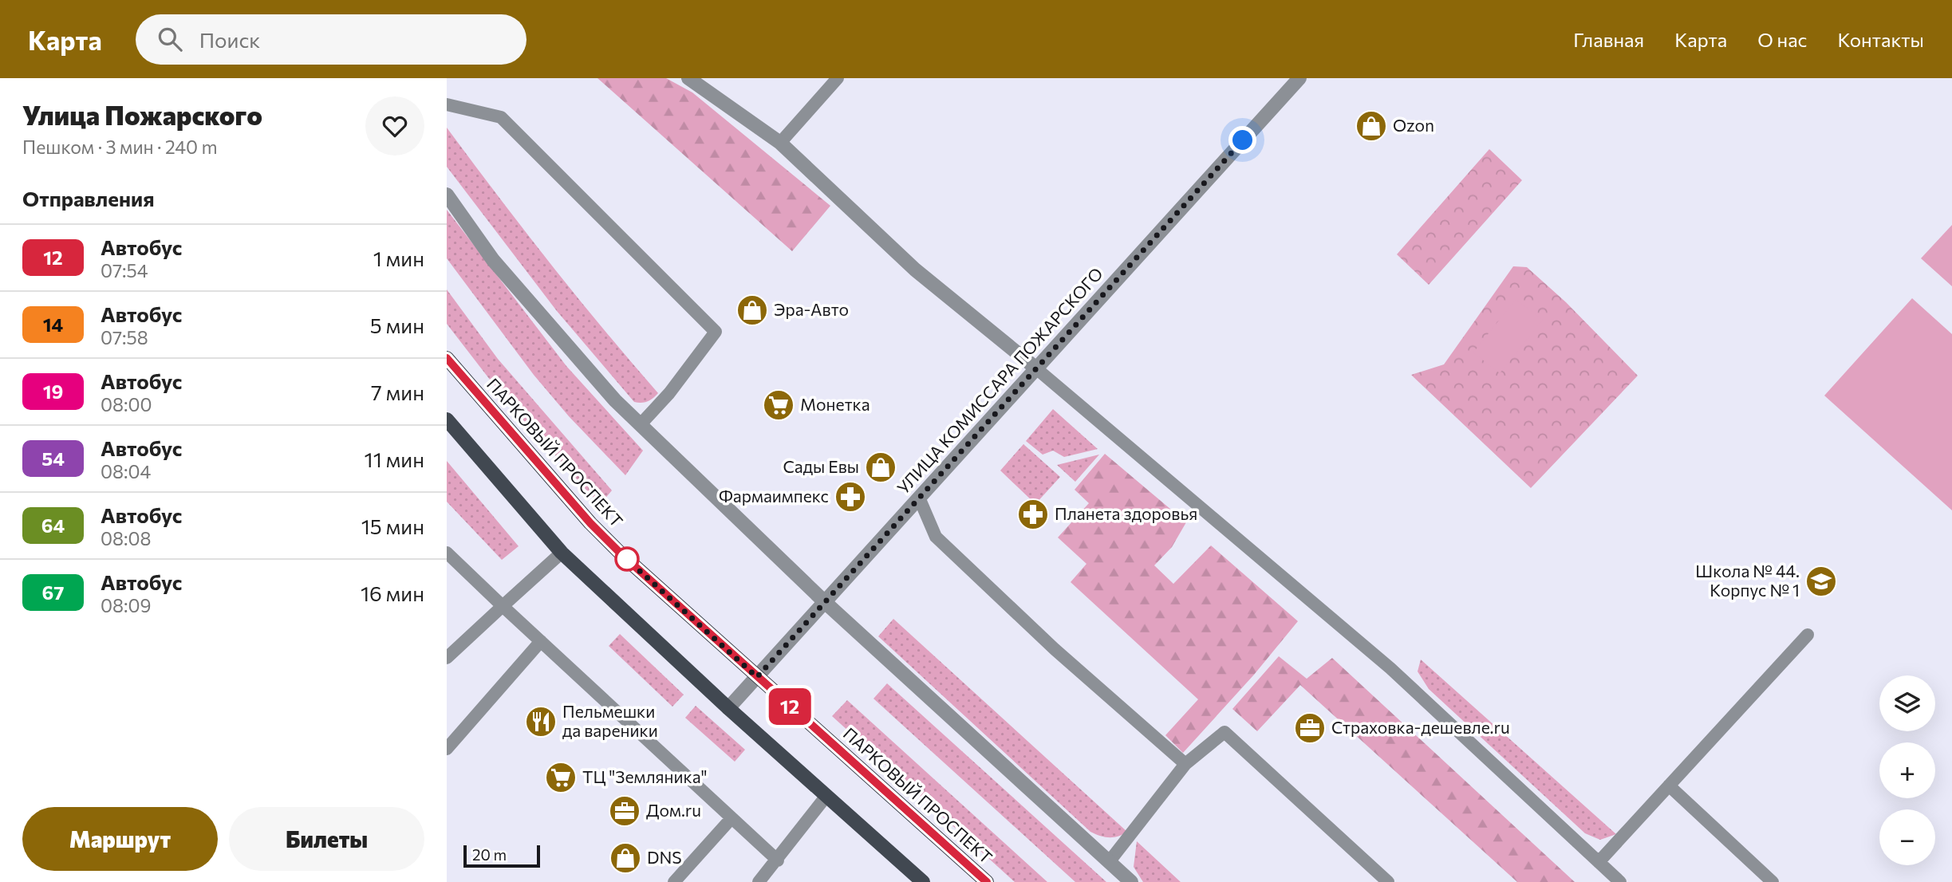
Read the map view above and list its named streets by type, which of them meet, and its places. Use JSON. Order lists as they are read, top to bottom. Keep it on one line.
{"streets":{"main road":["ПАРКОВЫЙ ПРОСПЕКТ"],"street":["УЛИЦА КОМИССАРА ПОЖАРСКОГО"]},"crossings":[["УЛИЦА КОМИССАРА ПОЖАРСКОГО","ПАРКОВЫЙ ПРОСПЕКТ"]],"places":{"shop":["Ozon","Эра-Авто","Сады Евы","DNS"],"supermarket":["Монетка","ТЦ \"Земляника\""],"pharmacy":["Фармаимпекс","Планета здоровья"],"school or university":["Школа № 44. Корпус № 1"],"restaurant":["Пельмешки да вареники"],"office":["Страховка-дешевле.ru","Дом.ru"]},"lines":["bus line 12"],"scale_bar":"20 m","page":{"header":"Карта","search":"Поиск","nav":["Главная","Карта","О нас","Контакты"],"heading":[["Улица Пожарского","Пешком · 3 мин · 240 m"],"Отправления"],"on_map":"12","list":[{"mark":"12","name":"Автобус","note":"07:54","value":"1 мин"},{"mark":"14","name":"Автобус","note":"07:58","value":"5 мин"},{"mark":"19","name":"Автобус","note":"08:00","value":"7 мин"},{"mark":"54","name":"Автобус","note":"08:04","value":"11 мин"},{"mark":"64","name":"Автобус","note":"08:08","value":"15 мин"},{"mark":"67","name":"Автобус","note":"08:09","value":"16 мин"}],"map_buttons":["+","−"],"buttons":["Маршрут","Билеты"],"scale":"20 m"}}
